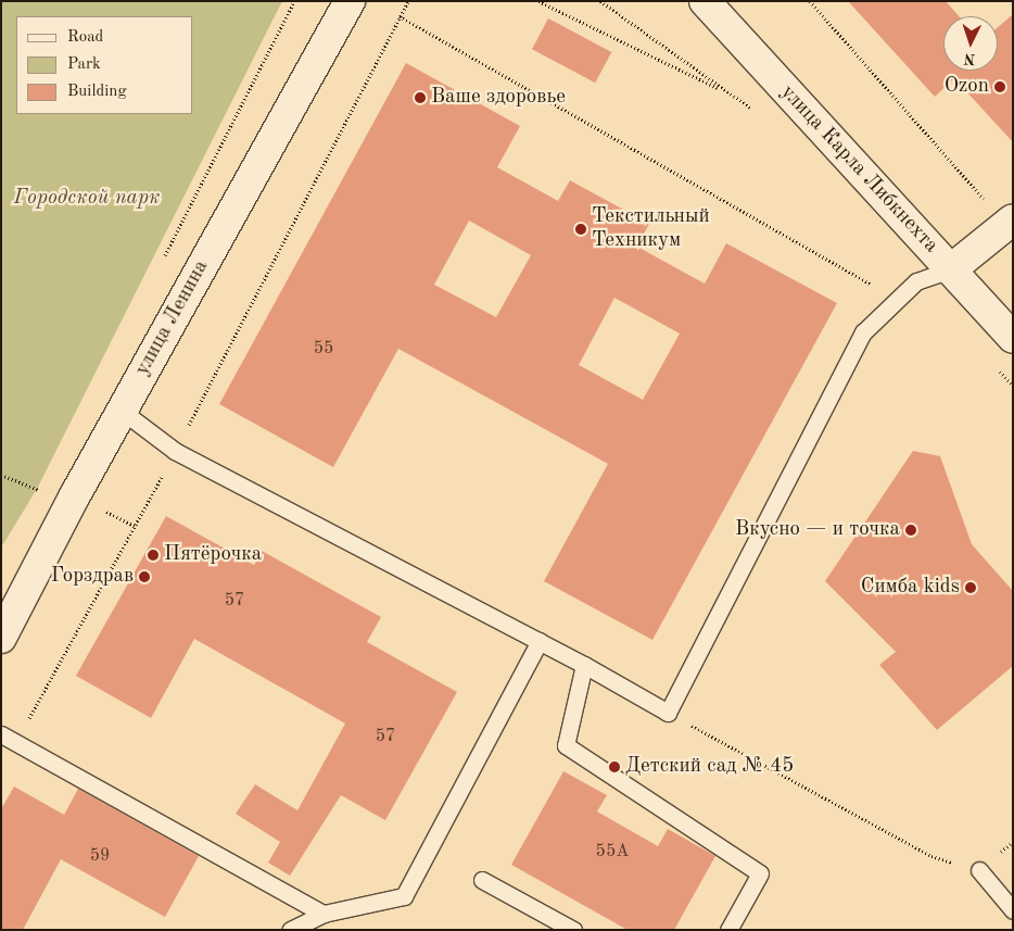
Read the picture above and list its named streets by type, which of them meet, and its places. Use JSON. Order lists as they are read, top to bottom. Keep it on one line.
{"streets":{"main road":["улица Карла Либкнехта","улица Ленина"]},"parks":["Городской парк"],"places":["Ozon","Ваше здоровье","Текстильный Техникум","Вкусно — и точка","Пятёрочка","Горздрав","Симба kids","Детский сад № 45"],"house_numbers":["55","57","57","55А","59"],"legend":["Road","Park","Building"],"north":"bottom"}
